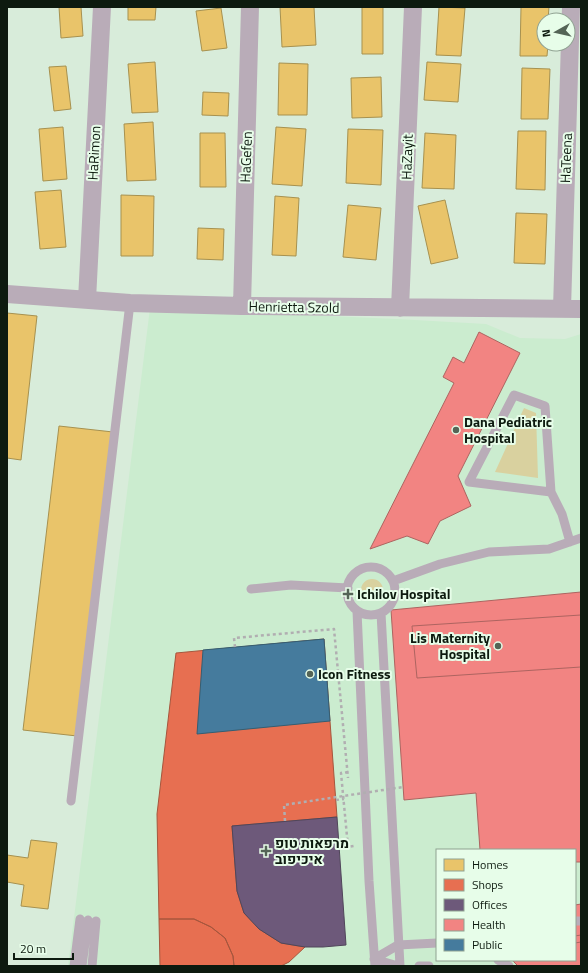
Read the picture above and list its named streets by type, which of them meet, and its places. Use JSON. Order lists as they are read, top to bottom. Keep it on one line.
{"streets":{"street":["HaRimon","HaGefen","HaZayit","HaTeena","Henrietta Szold"]},"crossings":[["HaRimon","Henrietta Szold"],["HaGefen","Henrietta Szold"],["HaZayit","Henrietta Szold"],["HaTeena","Henrietta Szold"]],"places":{"other":["Dana Pediatric Hospital","Lis Maternity Hospital","Icon Fitness"],"health":["Ichilov Hospital","מרפאות טופ איכיפוב"]},"legend":["Homes","Shops","Offices","Health","Public"],"scale_bar":"20 m","north":"left"}
